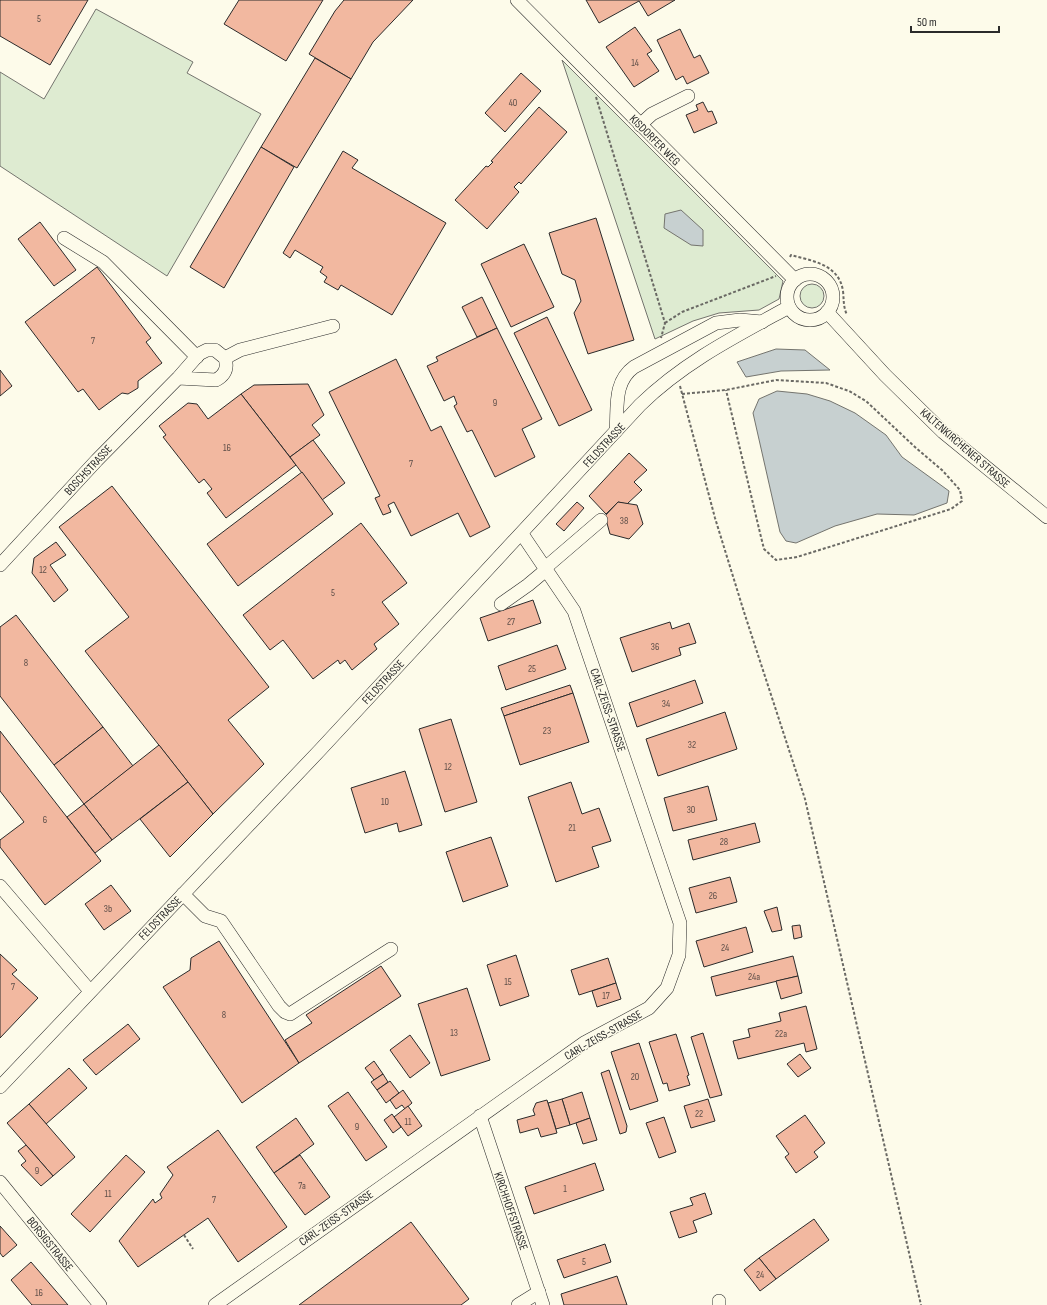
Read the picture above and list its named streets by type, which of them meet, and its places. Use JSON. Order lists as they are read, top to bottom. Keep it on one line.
{"streets":{"street":["KISDORFER WEG","FELDSTRASSE","KALTENKIRCHENER STRASSE","BOSCHSTRASSE","CARL-ZEISS-STRASSE","KIRCHHOFFSTRASSE","BORSIGSTRASSE"]},"crossings":[["KISDORFER WEG","FELDSTRASSE"],["KISDORFER WEG","KALTENKIRCHENER STRASSE"],["FELDSTRASSE","KALTENKIRCHENER STRASSE"],["FELDSTRASSE","CARL-ZEISS-STRASSE"],["CARL-ZEISS-STRASSE","KIRCHHOFFSTRASSE"]],"house_numbers":["5","14","40","7","9","16","7","38","12","5","27","36","8","25","34","23","32","12","10","30","6","21","28","26","3b","24","24a","15","7","17","8","13","22a","20","22","11","9","9","7a","1","11","7","5","24","16"],"scale_bar":"50 m"}
